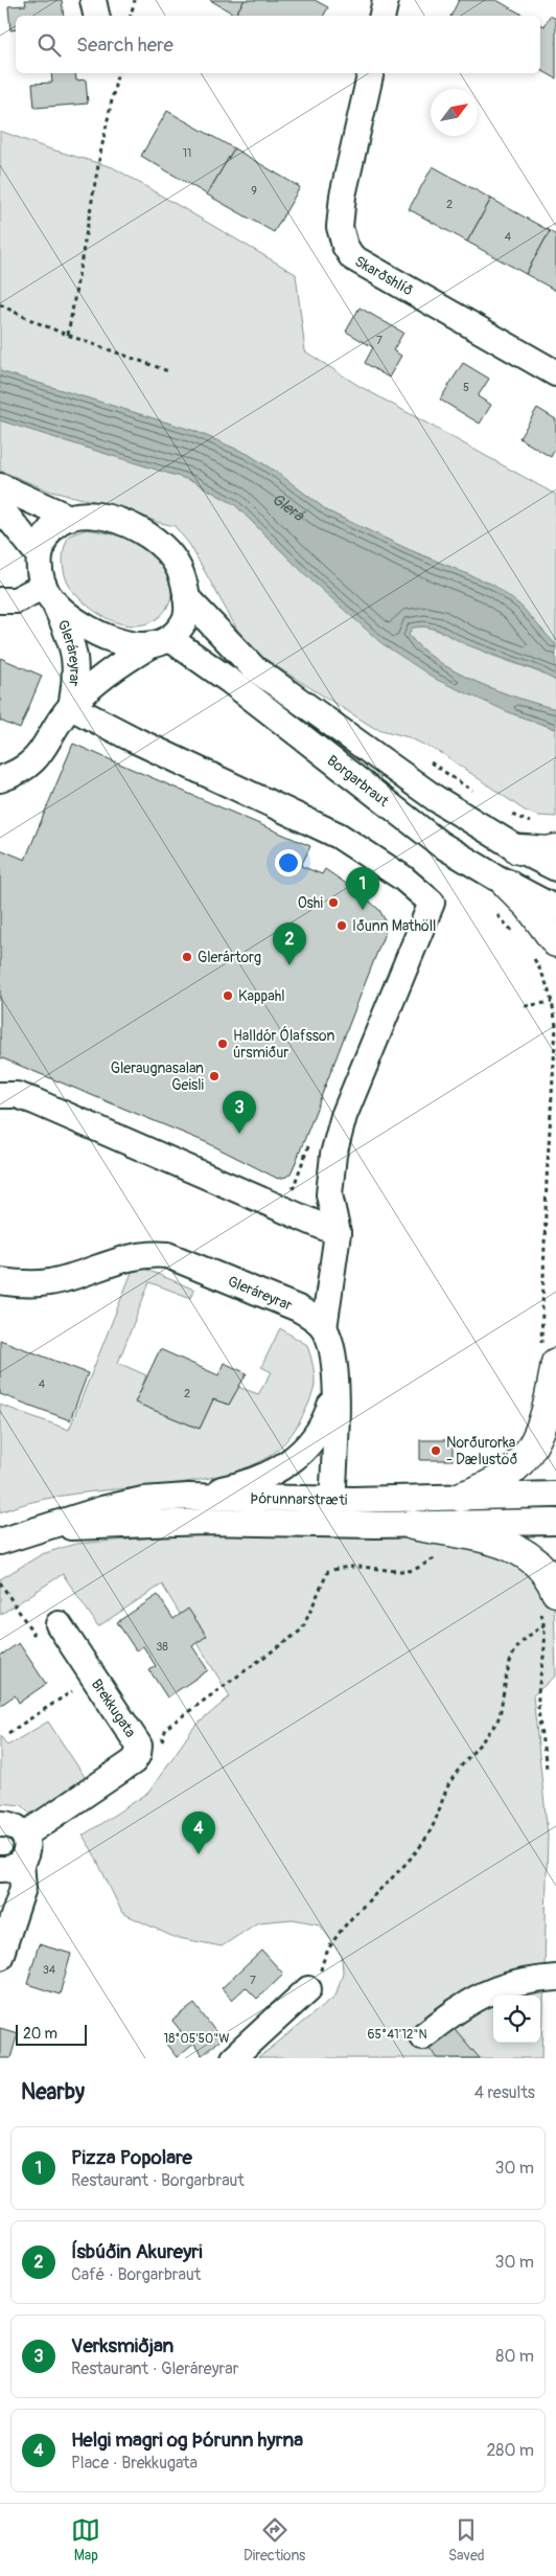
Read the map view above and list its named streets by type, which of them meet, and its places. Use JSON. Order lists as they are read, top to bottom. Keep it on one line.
{"streets":{"street":["Skarðshlíð","Gleráreyrar","Borgarbraut","Þórunnarstræti","Brekkugata"]},"crossings":[["Gleráreyrar","Borgarbraut"]],"water":["Glerá"],"places":["Oshi","Iðunn Mathöll","Glerártorg","Kappahl","Halldór Ólafsson úrsmiður","Gleraugnasalan Geisli","Norðurorka - Dælustöð"],"house_numbers":["11","9","2","4","7","5","4","2","38","34","7"],"scale_bar":"20 m","north":"top right","page":{"search":"Search here","pins":["1","2","3","4"],"scale":"20 m","heading":["Nearby","4 results"],"list":[{"mark":"1","name":"Pizza Popolare","note":"Restaurant · Borgarbraut","value":"30 m"},{"mark":"2","name":"Ísbúðin Akureyri","note":"Café · Borgarbraut","value":"30 m"},{"mark":"3","name":"Verksmiðjan","note":"Restaurant · Gleráreyrar","value":"80 m"},{"mark":"4","name":"Helgi magri og Þórunn hyrna","note":"Place · Brekkugata","value":"280 m"}],"nav":["Map","Directions","Saved"]},"coordinates":["65°41'12\"N","18°05'50\"W"]}
